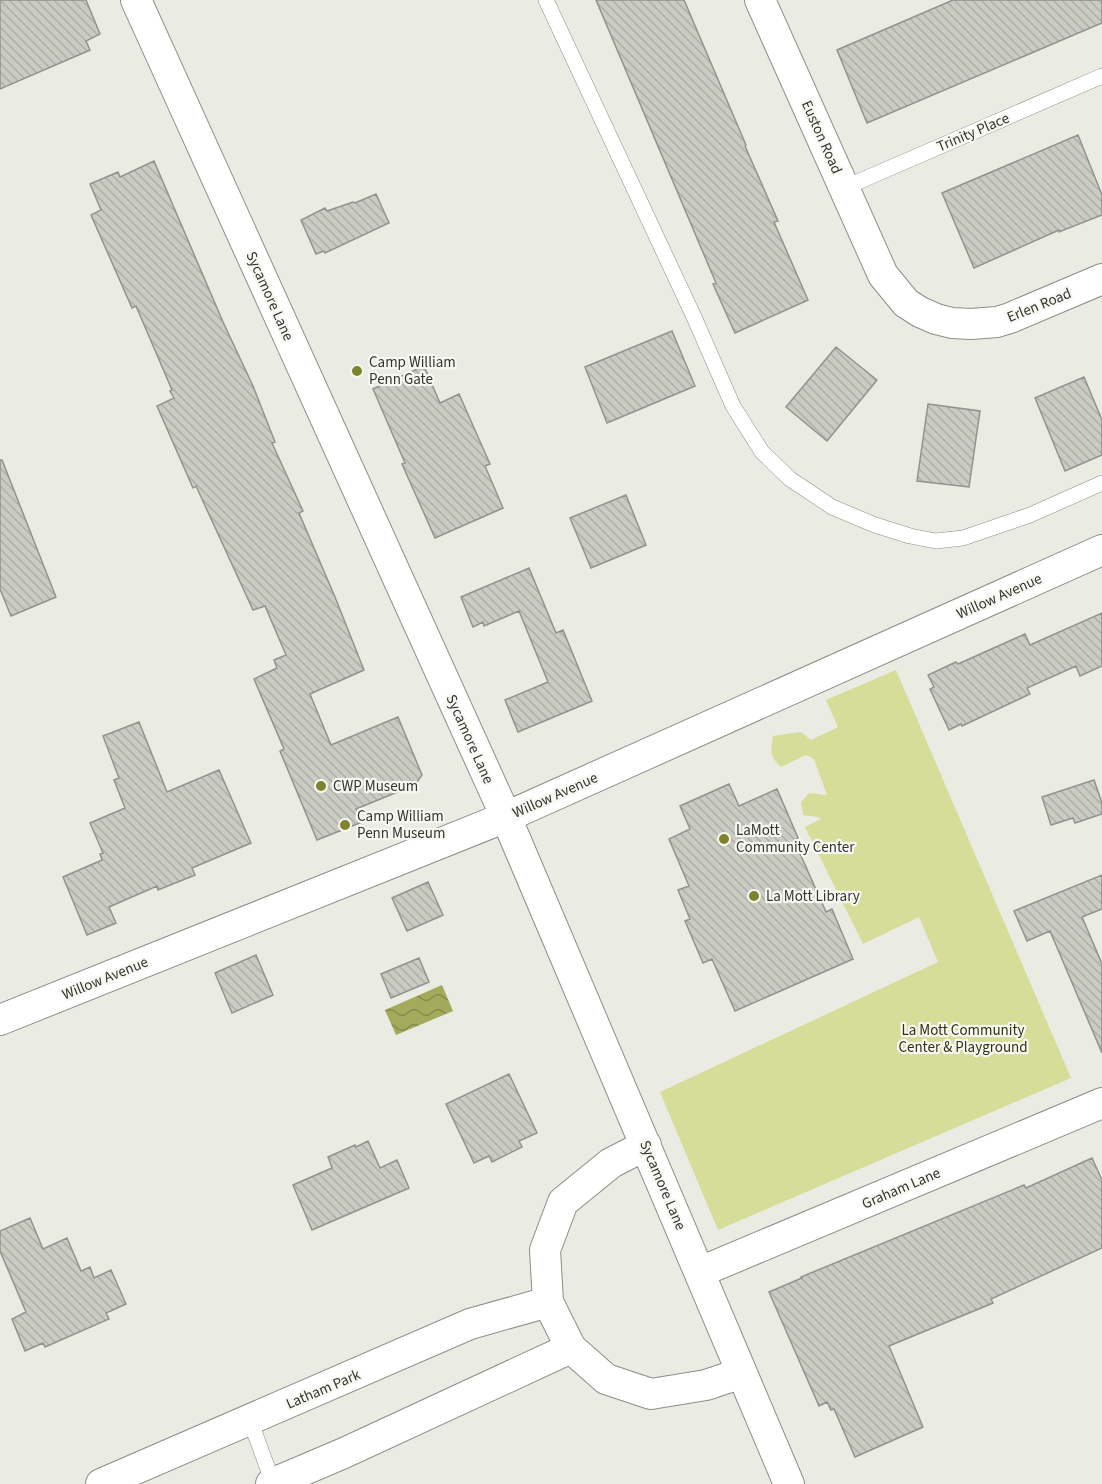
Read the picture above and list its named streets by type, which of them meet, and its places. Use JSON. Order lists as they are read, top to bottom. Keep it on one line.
{"streets":{"street":["Euston Road","Sycamore Lane","Erlen Road","Willow Avenue","Graham Lane","Latham Park"],"lane":["Trinity Place"]},"crossings":[["Trinity Place","Euston Road"],["Euston Road","Erlen Road"],["Sycamore Lane","Willow Avenue"],["Sycamore Lane","Graham Lane"]],"parks":["La Mott Community Center & Playground"],"places":["Camp William Penn Gate","CWP Museum","Camp William Penn Museum","LaMott Community Center","La Mott Library"]}
